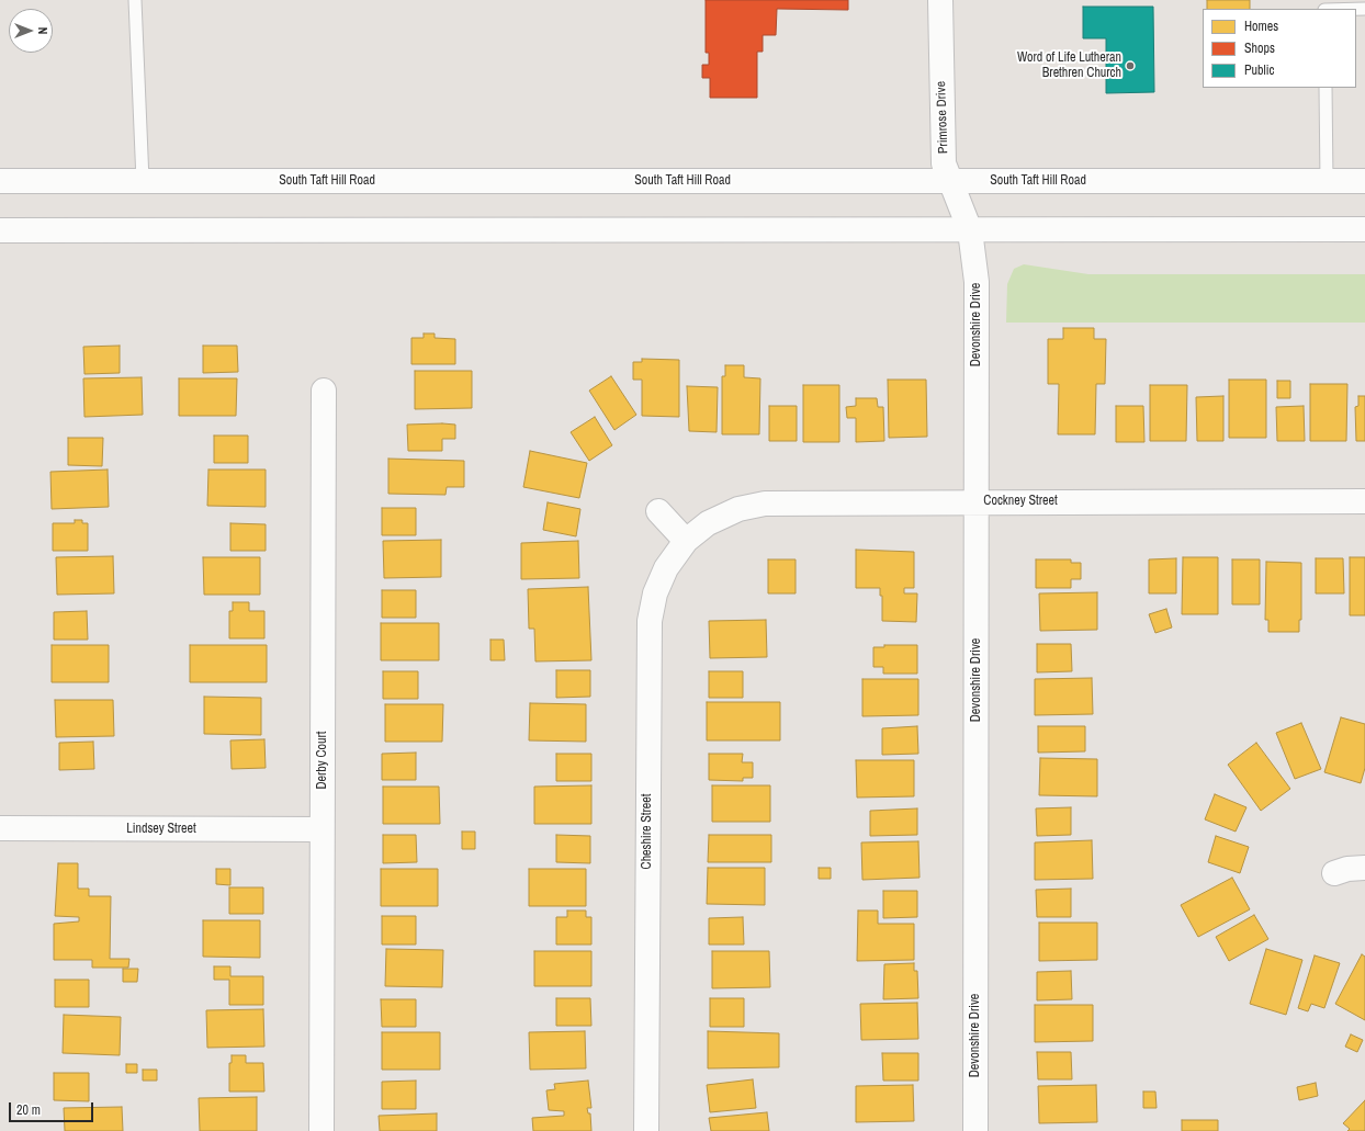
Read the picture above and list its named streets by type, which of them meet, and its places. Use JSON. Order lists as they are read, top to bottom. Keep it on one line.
{"streets":{"street":["Primrose Drive","South Taft Hill Road","Devonshire Drive","Cockney Street","Derby Court","Lindsey Street","Cheshire Street"]},"crossings":[["Primrose Drive","South Taft Hill Road"],["Primrose Drive","Devonshire Drive"],["Devonshire Drive","Cockney Street"],["Cockney Street","Cheshire Street"],["Derby Court","Lindsey Street"]],"places":["Word of Life Lutheran Brethren Church"],"legend":["Homes","Shops","Public"],"scale_bar":"20 m","north":"right"}
